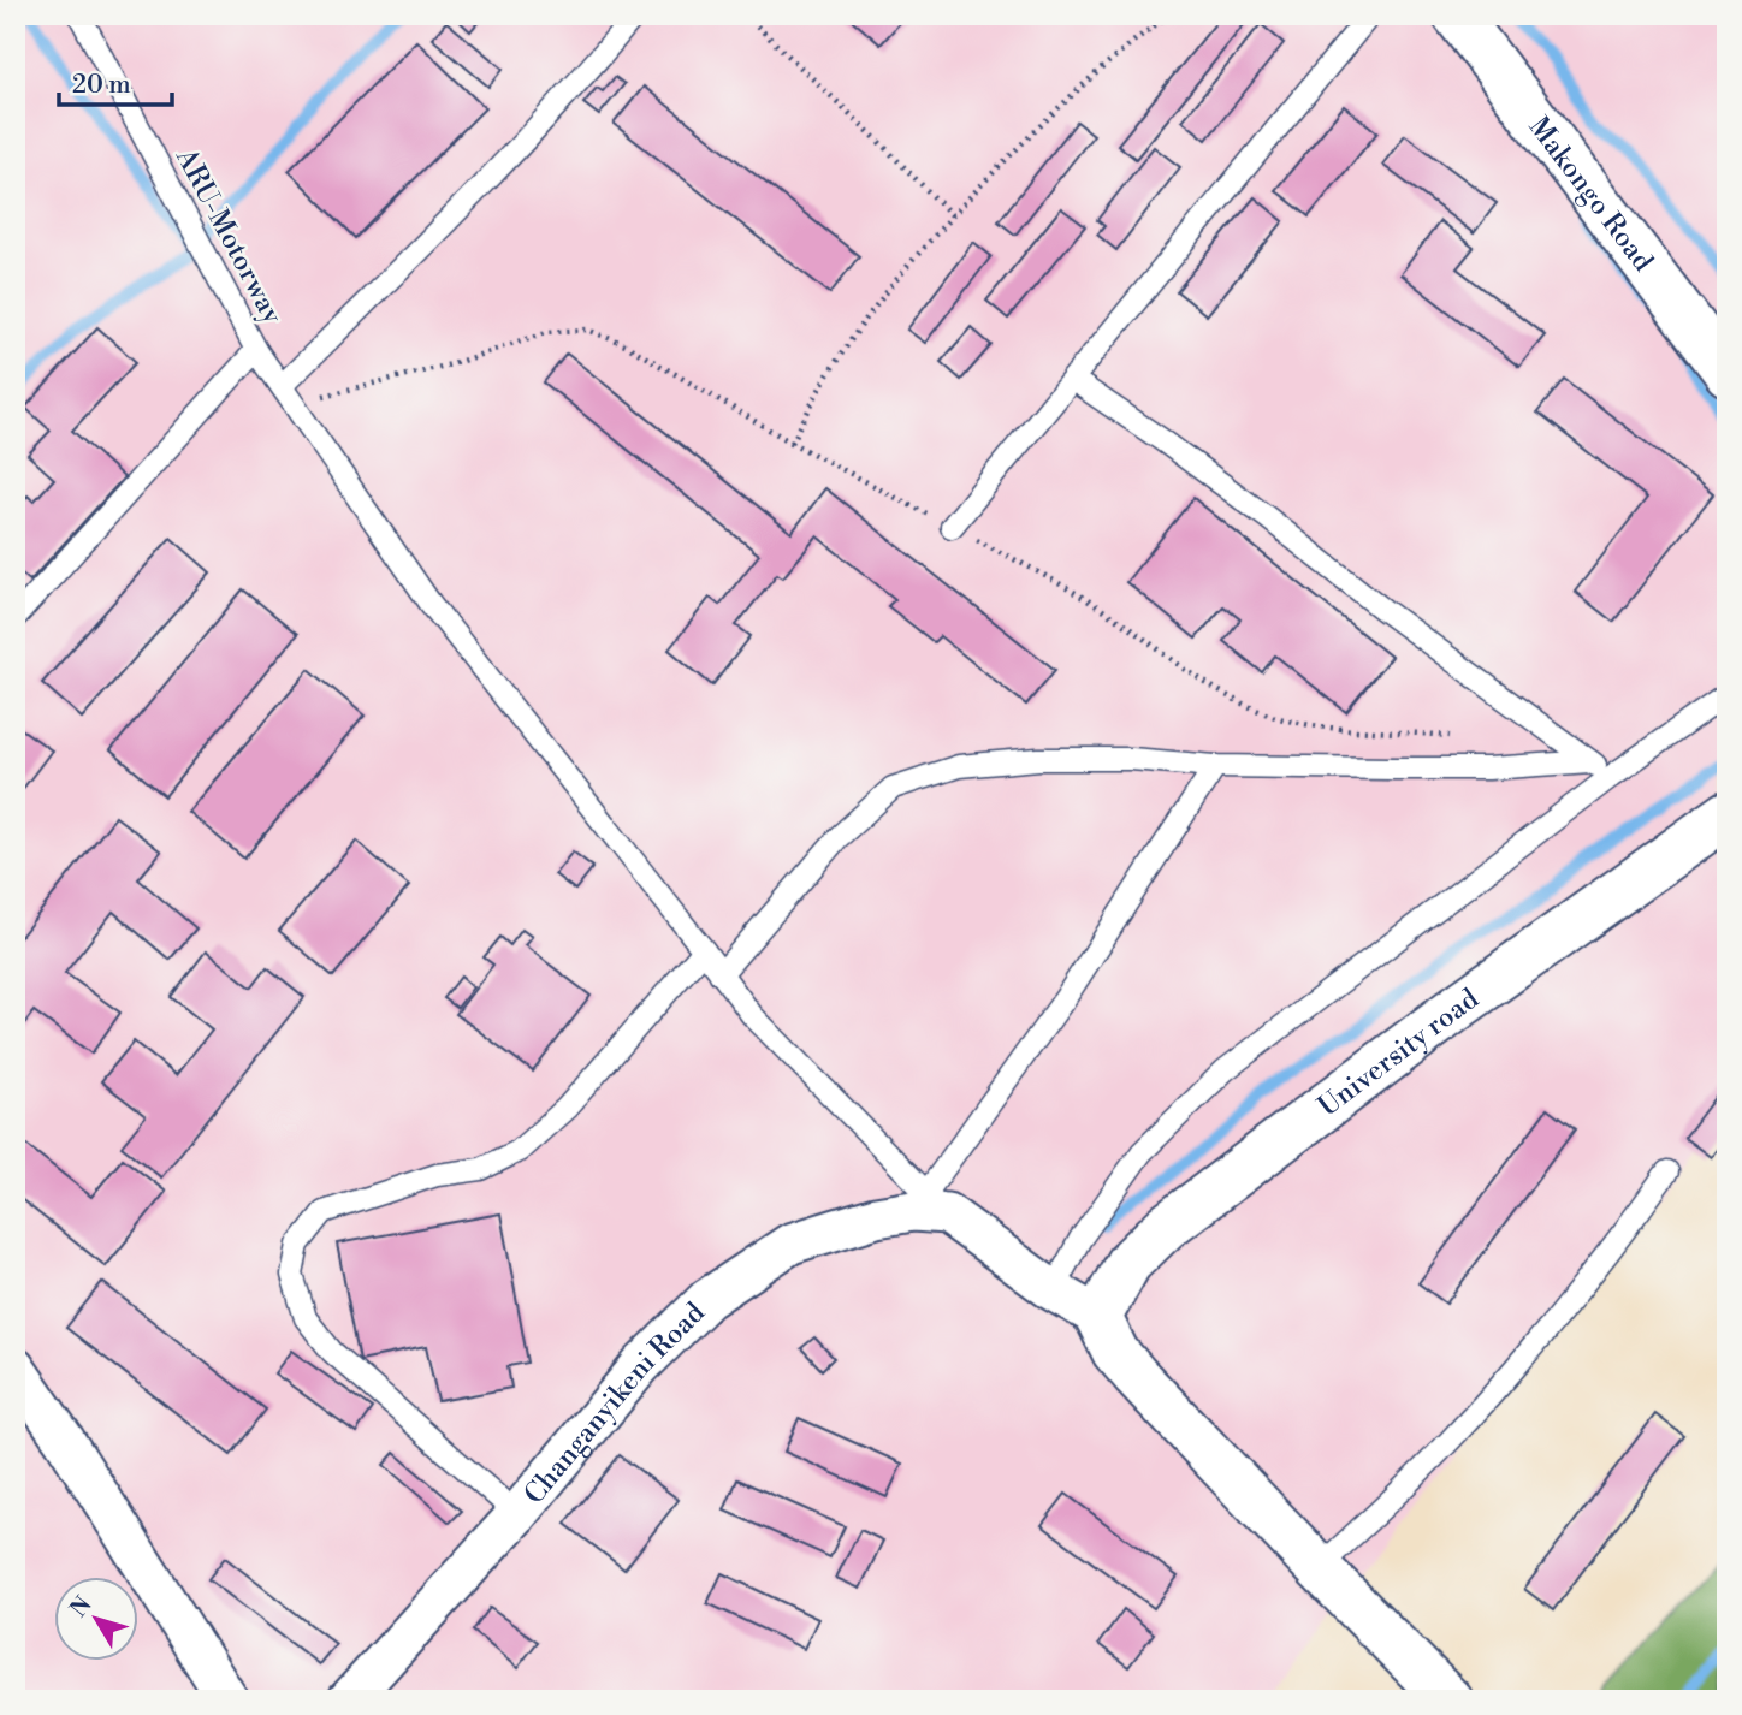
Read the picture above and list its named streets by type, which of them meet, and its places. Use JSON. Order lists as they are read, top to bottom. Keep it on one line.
{"streets":{"street":["Makongo Road","University road","Changanyikeni Road"],"lane":["ARU-Motorway"]},"crossings":[["ARU-Motorway","Changanyikeni Road"]],"scale_bar":"20 m","north":"top left"}
